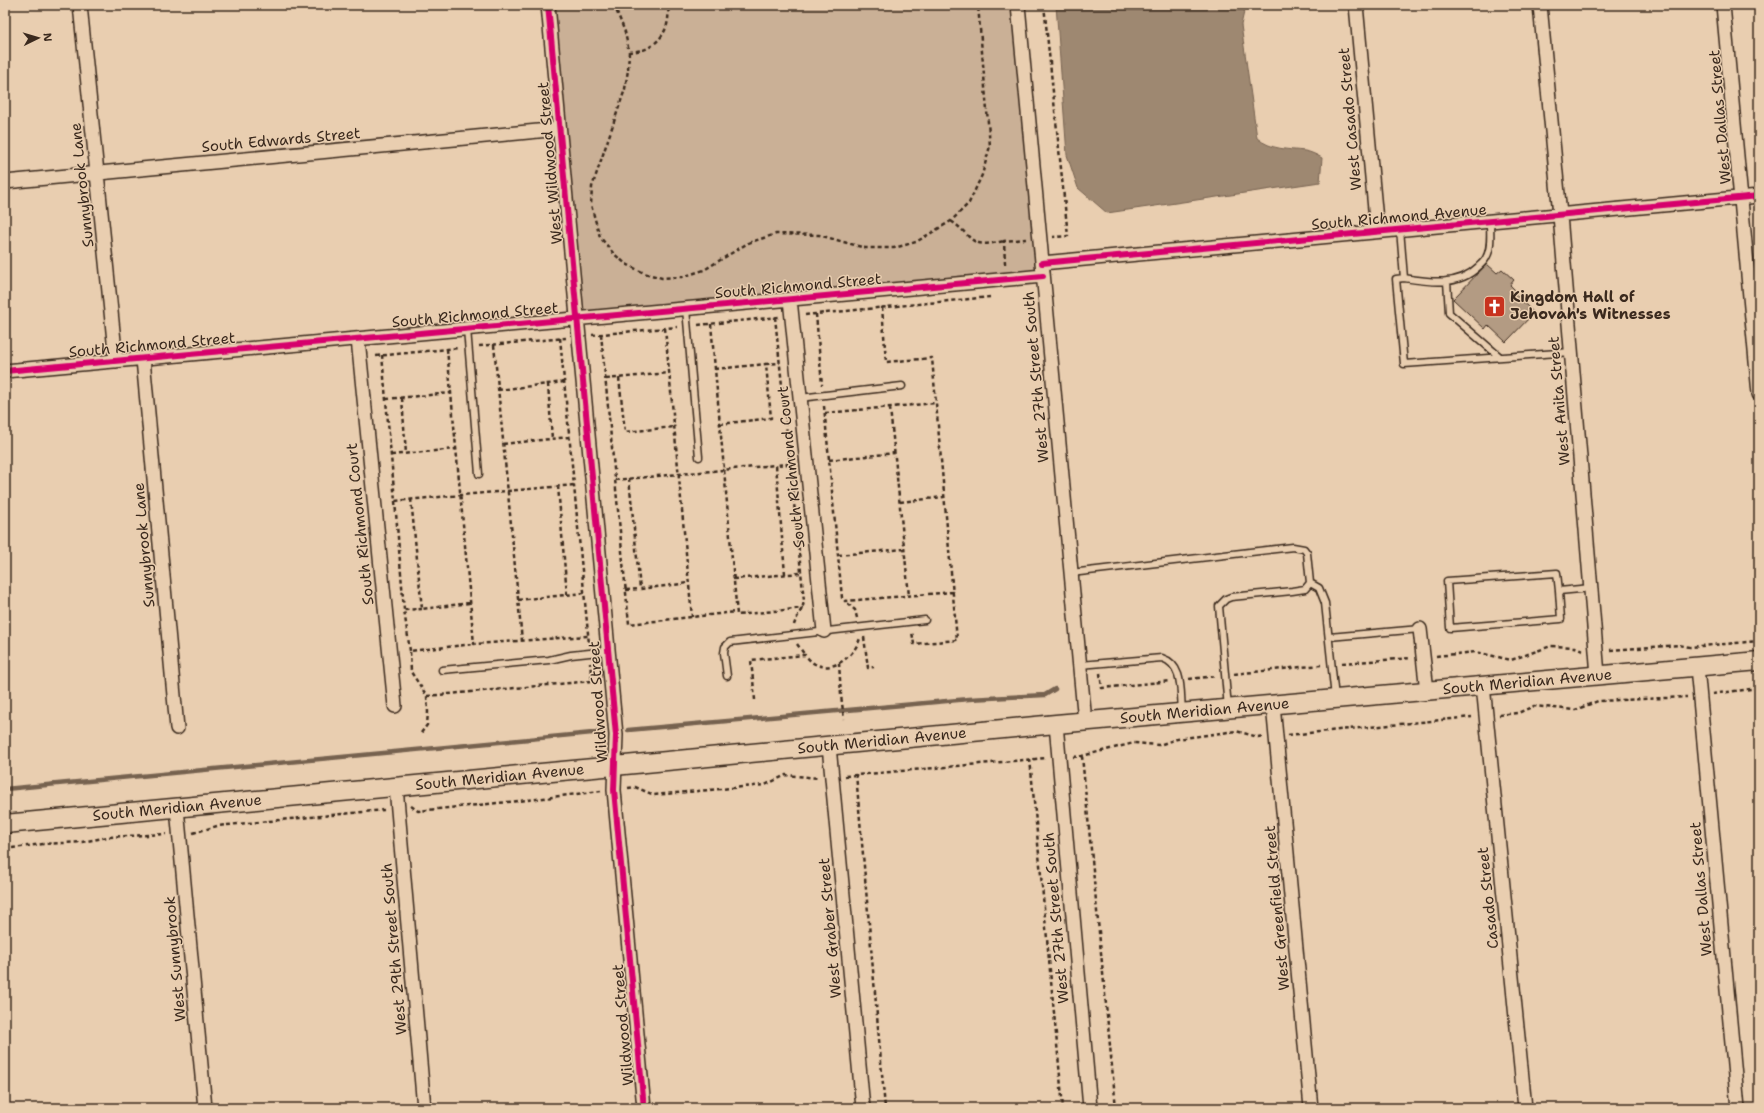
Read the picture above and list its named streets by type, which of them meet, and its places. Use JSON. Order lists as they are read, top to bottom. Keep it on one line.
{"streets":{"main road":["South Meridian Avenue"],"street":["West Dallas Street","West Casado Street","South Edwards Street","West Wildwood Street","Sunnybrook Lane","South Richmond Avenue","South Richmond Street","West 27th Street South","West Anita Street","South Richmond Court","Wildwood Street","Casado Street","West Greenfield Street","West Graber Street","West 29th Street South","West Sunnybrook"]},"crossings":[["West Dallas Street","South Richmond Avenue"],["West Dallas Street","South Meridian Avenue"],["West Casado Street","South Richmond Avenue"],["South Edwards Street","West Wildwood Street"],["South Edwards Street","Sunnybrook Lane"],["West Wildwood Street","South Richmond Street"],["West Wildwood Street","Wildwood Street"],["Sunnybrook Lane","South Richmond Street"],["South Richmond Avenue","West 27th Street South"],["South Richmond Avenue","West Anita Street"],["South Richmond Street","West 27th Street South"],["South Richmond Street","South Richmond Court"],["South Richmond Street","Wildwood Street"],["West 27th Street South","South Meridian Avenue"],["West Anita Street","South Meridian Avenue"],["South Meridian Avenue","Wildwood Street"],["South Meridian Avenue","Casado Street"],["South Meridian Avenue","West Greenfield Street"],["South Meridian Avenue","West Graber Street"],["South Meridian Avenue","West 29th Street South"],["South Meridian Avenue","West Sunnybrook"]],"places":{"church":["Kingdom Hall of Jehovah's Witnesses"]},"north":"right"}
